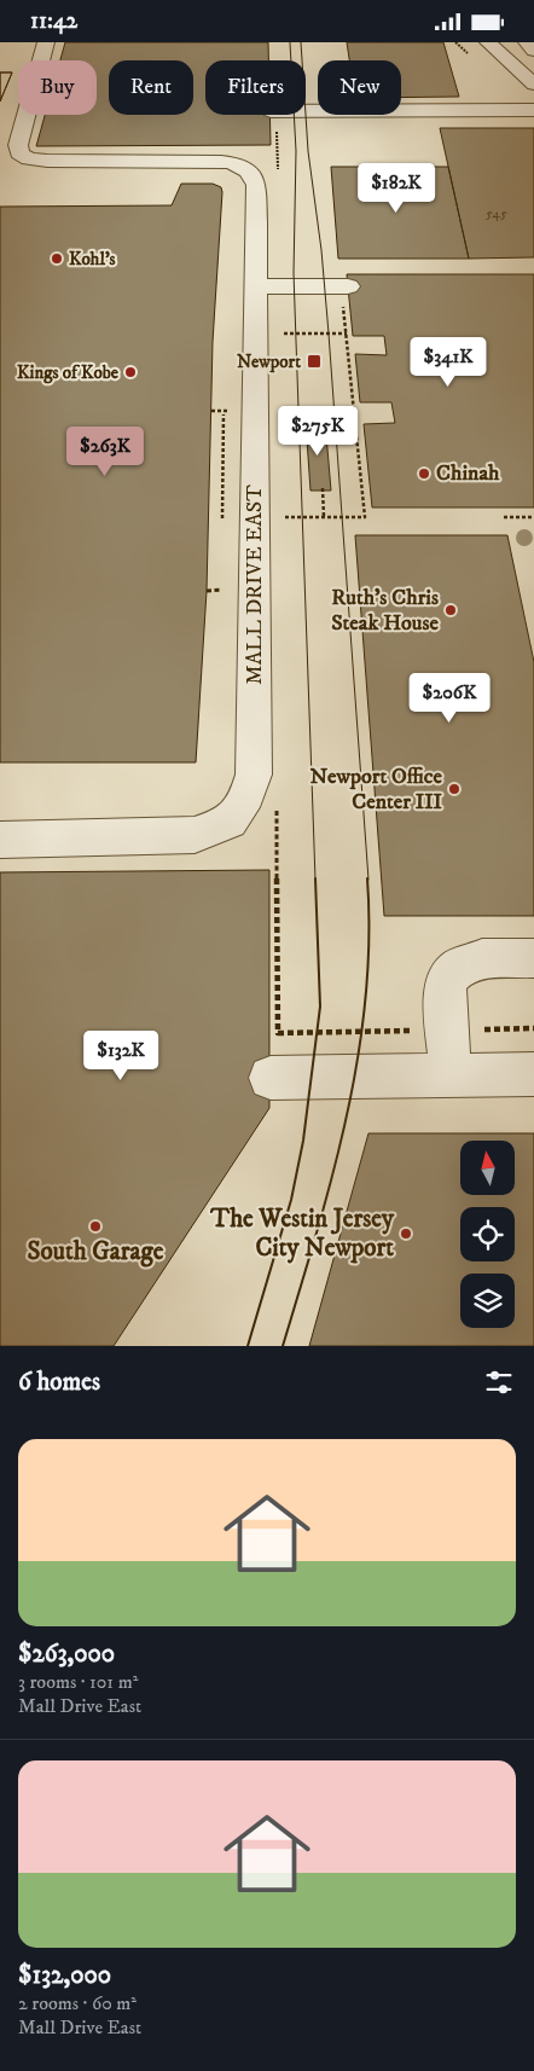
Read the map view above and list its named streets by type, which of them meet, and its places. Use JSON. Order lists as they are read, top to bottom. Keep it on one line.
{"streets":{"street":["MALL DRIVE EAST"]},"places":{"other":["Kohl's","Kings of Kobe","Chinah","Ruth's Chris Steak House","Newport Office Center III","South Garage","The Westin Jersey City Newport"],"transit":["Newport"]},"house_numbers":["545"],"north":"top","page":{"status":"11:42","chip":["Buy","Rent","Filters","New"],"price":["$182K","$341K","$275K","$263K","$206K","$132K"],"heading":"6 homes","list":[{"name":"$263,000","note":"3 rooms · 101 m² · Mall Drive East"},{"name":"$132,000","note":"2 rooms · 60 m² · Mall Drive East"}]}}
